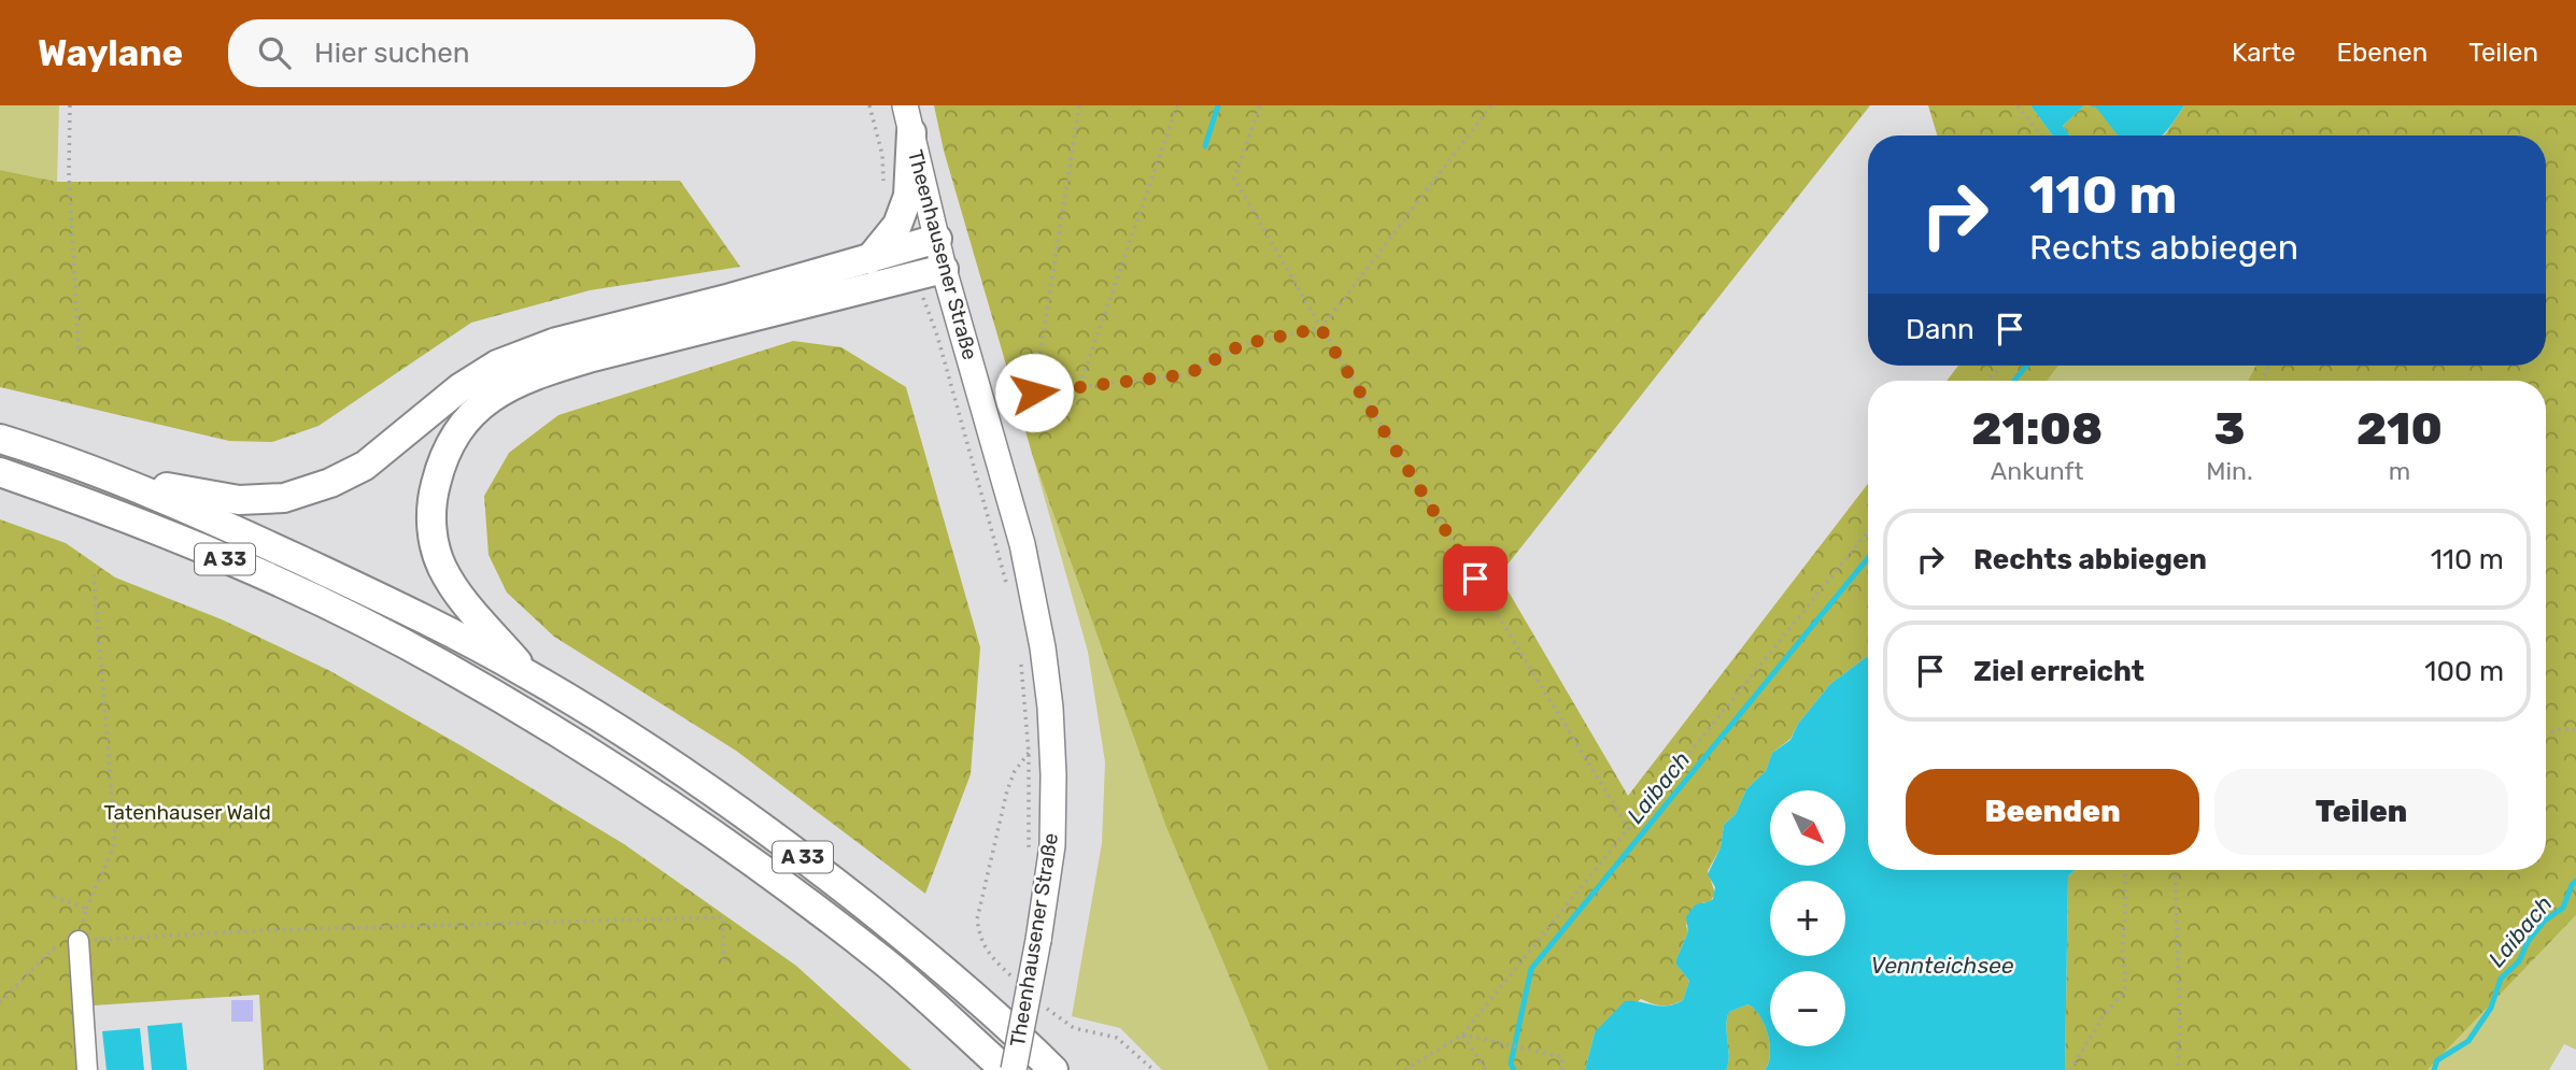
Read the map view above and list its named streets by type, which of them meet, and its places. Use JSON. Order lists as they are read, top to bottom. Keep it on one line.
{"streets":{"highway":["A 33"],"main road":["Theenhausener Straße"]},"water":["Laibach","Vennteichsee"],"parks":["Tatenhauser Wald"],"north":"bottom right","page":{"header":"Waylane","search":"Hier suchen","nav":["Karte","Ebenen","Teilen"],"turn":["110 m","Rechts abbiegen"],"then":"Dann","eta":["21:08","Ankunft","3","Min.","210","m"],"list":[{"name":"Rechts abbiegen","value":"110 m"},{"name":"Ziel erreicht","value":"100 m"}],"buttons":["Beenden","Teilen"],"map_buttons":["+","−"]}}
